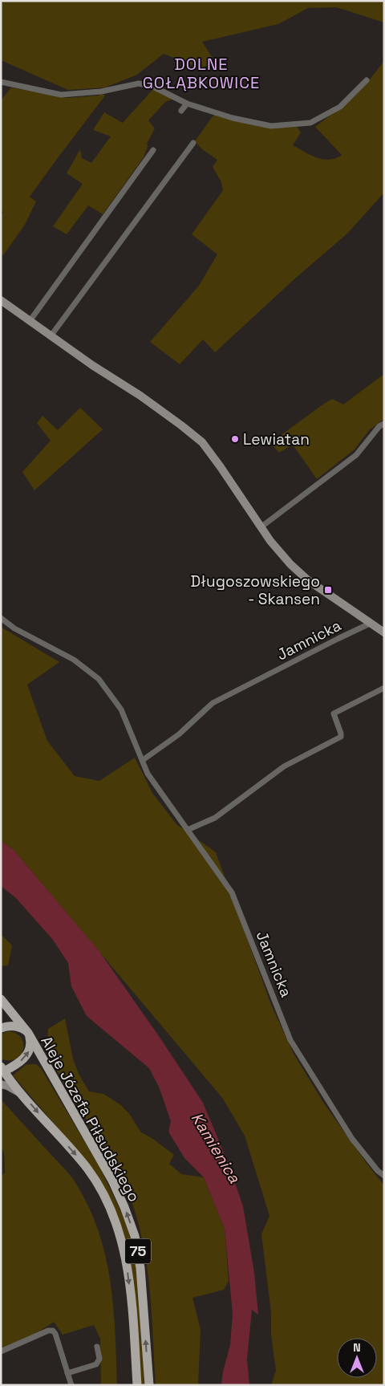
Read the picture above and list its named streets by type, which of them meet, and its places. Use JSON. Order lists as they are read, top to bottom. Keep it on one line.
{"streets":{"main road":["Aleje Józefa Piłsudskiego","75"],"street":["Jamnicka"]},"districts":["DOLNE GOŁĄBKOWICE"],"water":["Kamienica"],"places":{"other":["Lewiatan"],"transit":["Długoszowskiego - Skansen"]},"north":"top"}
